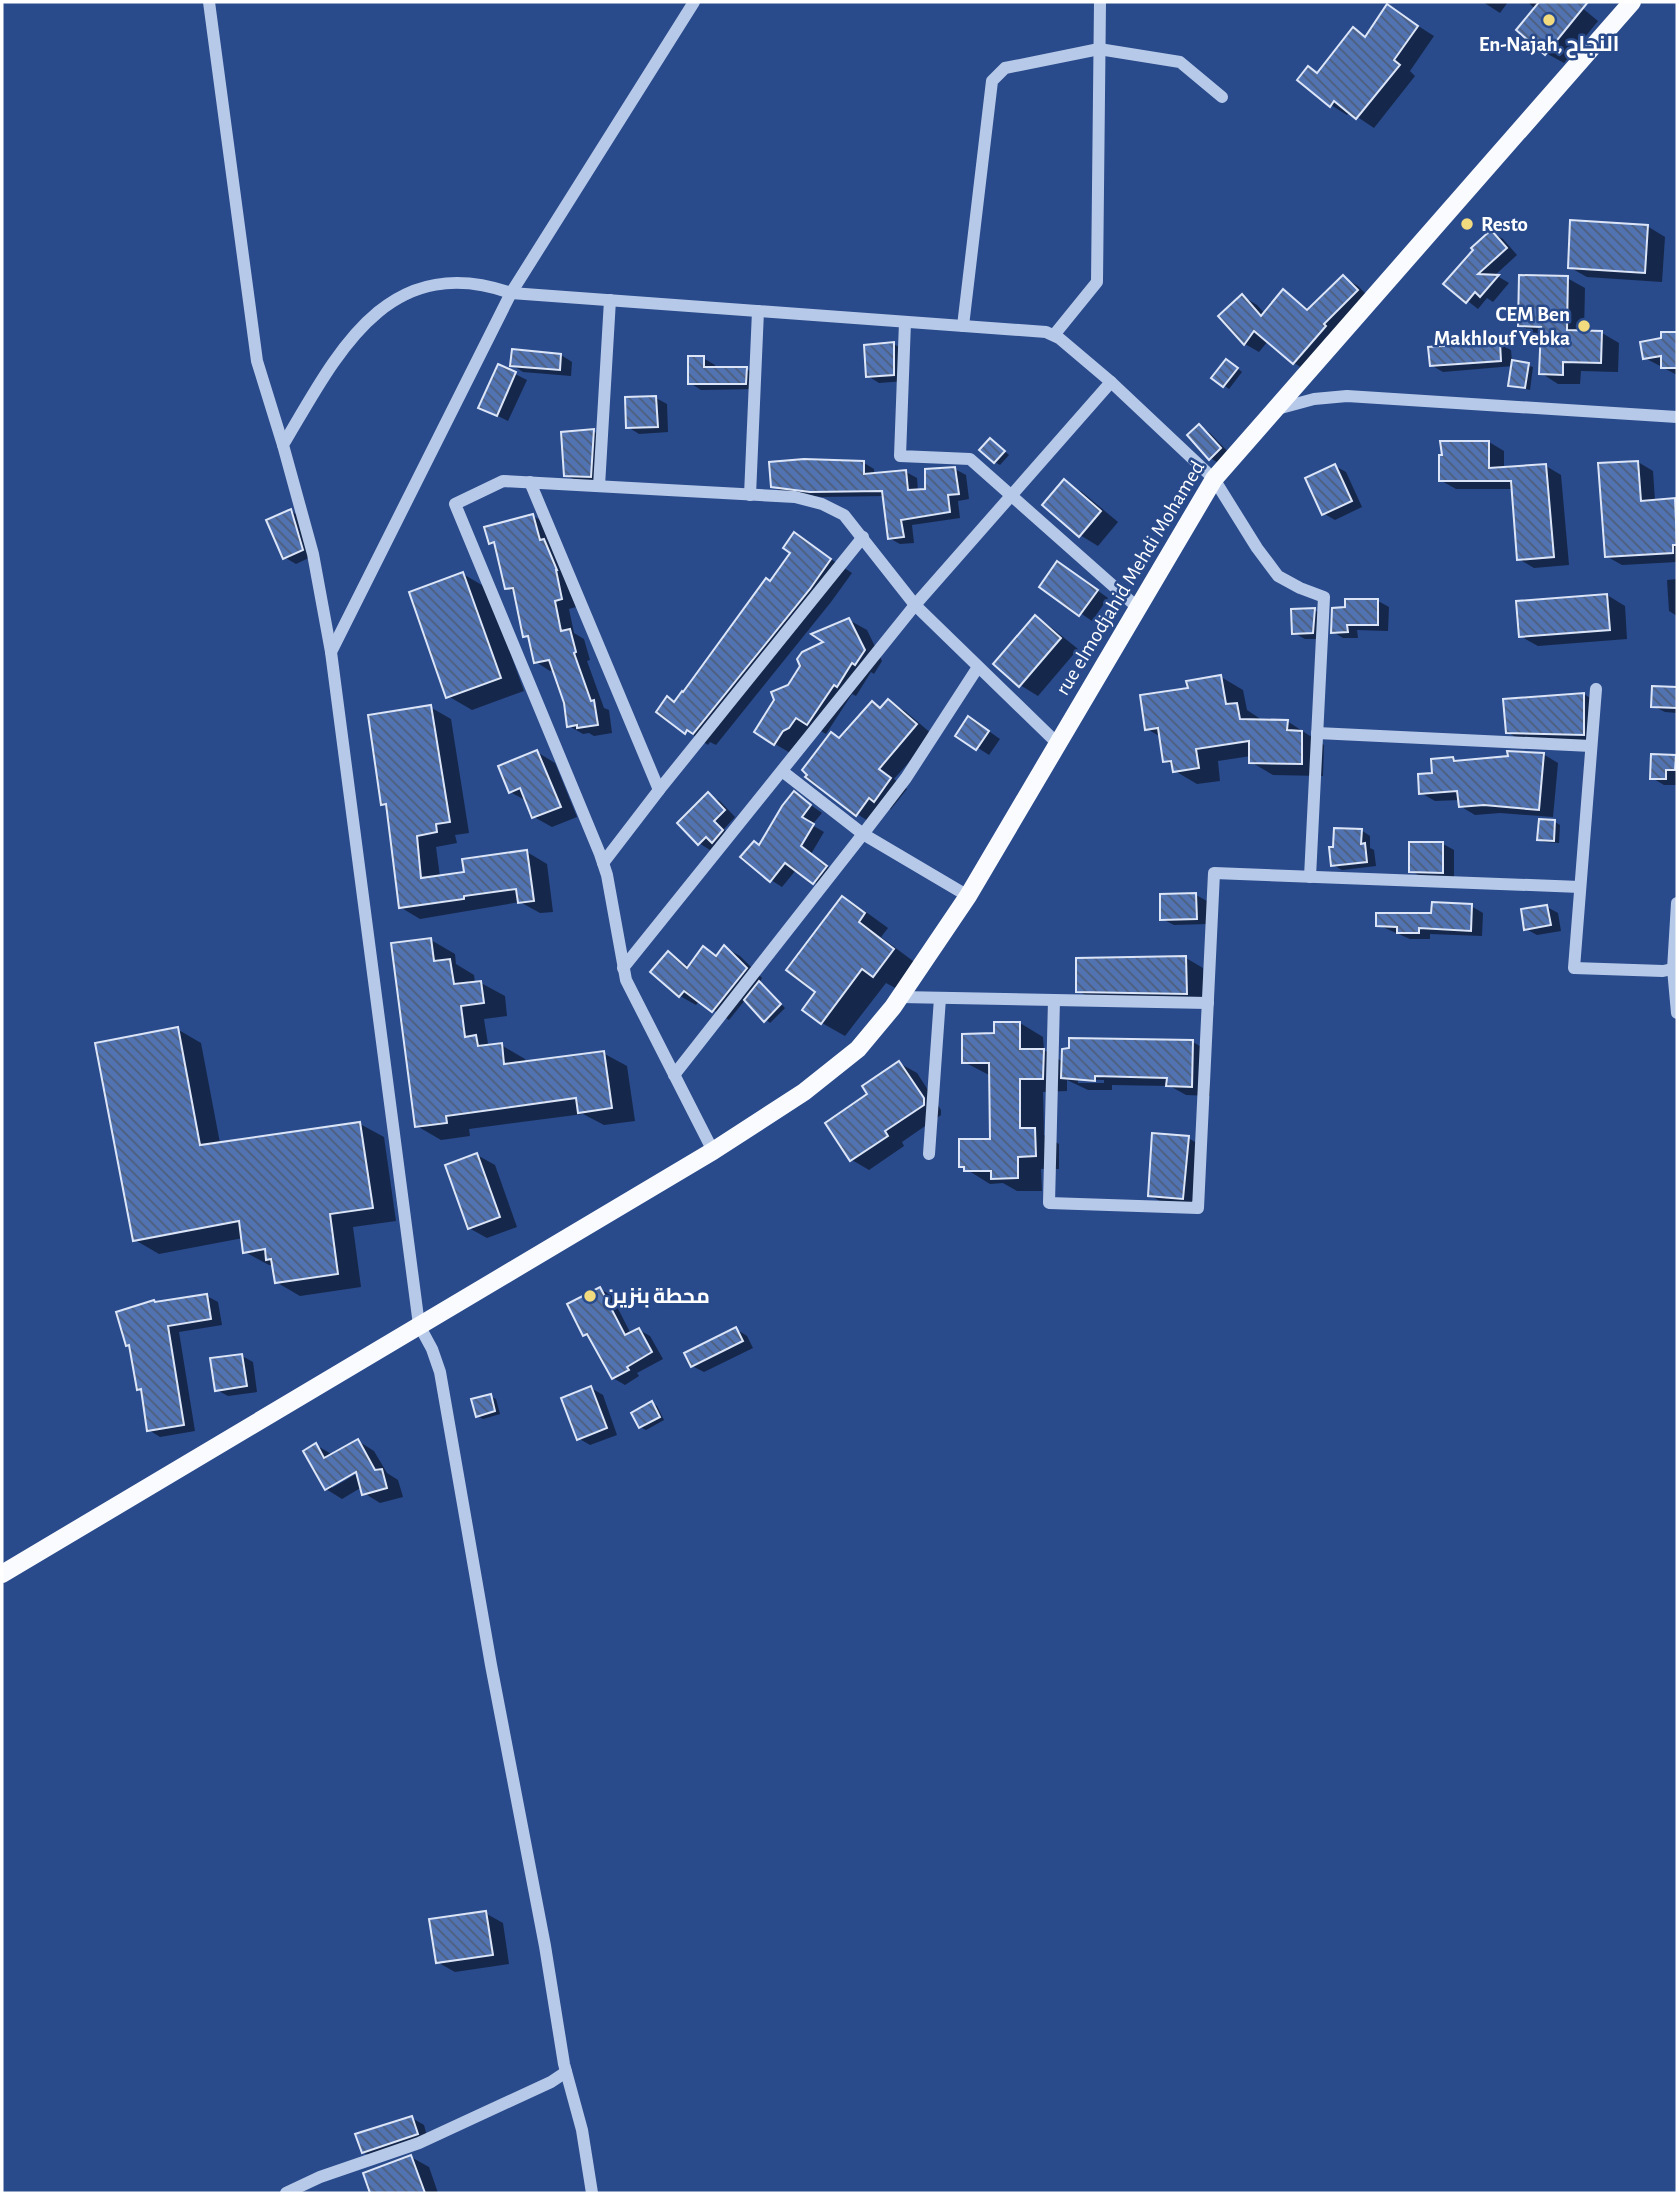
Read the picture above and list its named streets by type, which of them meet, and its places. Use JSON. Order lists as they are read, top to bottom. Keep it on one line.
{"streets":{"main road":["rue elmodjahid Mehdi Mohamed"]},"places":["En-Najah, النجاح","Resto","CEM Ben Makhlouf Yebka","محطة بنزين"]}
